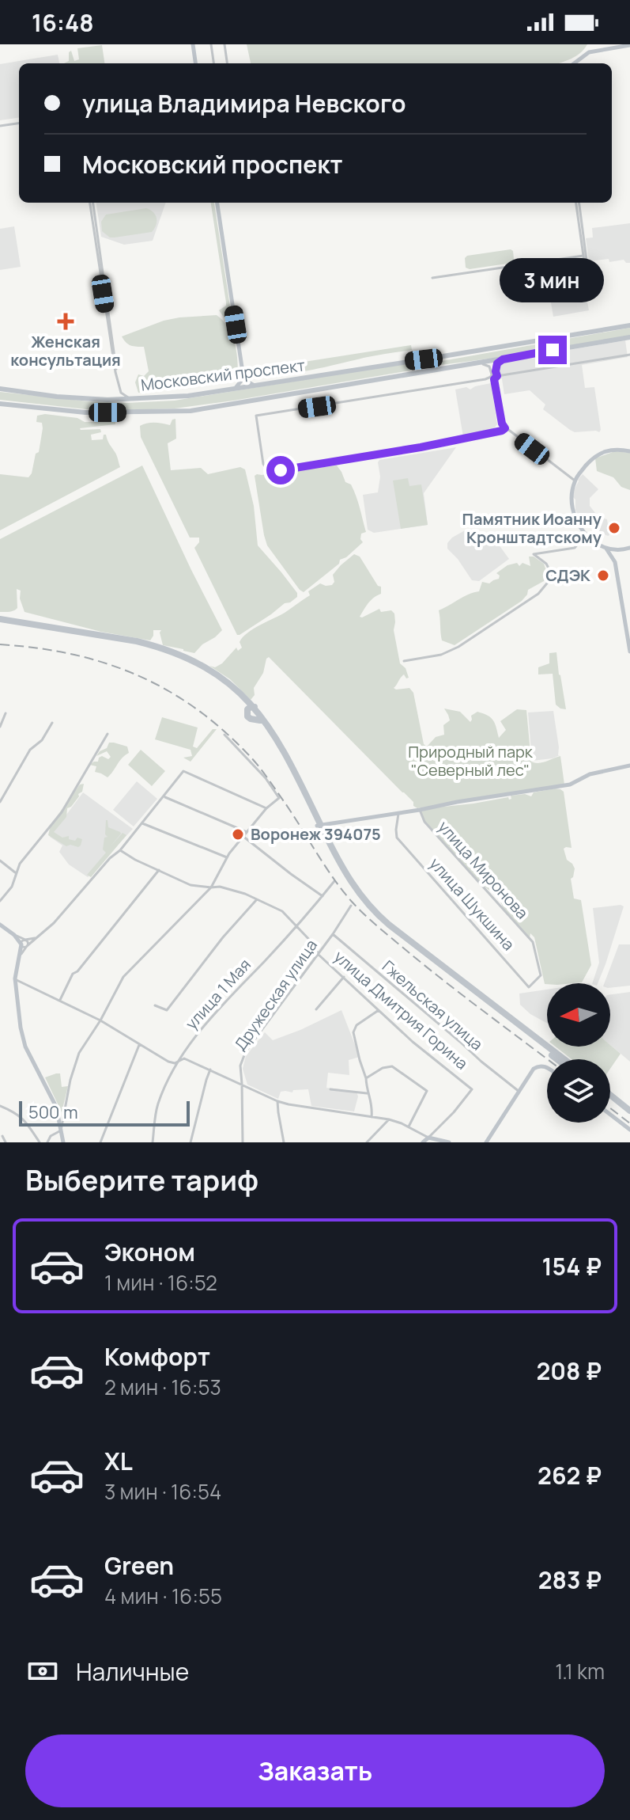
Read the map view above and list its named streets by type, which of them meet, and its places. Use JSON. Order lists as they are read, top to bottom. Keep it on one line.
{"streets":{"main road":["Московский проспект"],"street":["улица Миронова","улица Шукшина","улица 1 Мая","Дружеская улица","Гжельская улица","улица Дмитрия Горина"]},"crossings":[["улица Миронова","улица Шукшина"],["улица 1 Мая","улица Дмитрия Горина"],["Дружеская улица","Гжельская улица"],["Дружеская улица","улица Дмитрия Горина"]],"parks":["Природный парк \"Северный лес\""],"places":{"health":["Женская консультация"],"other":["Памятник Иоанну Кронштадтскому","СДЭК","Воронеж 394075"]},"scale_bar":"500 m","north":"left","page":{"status":"16:48","banner":["улица Владимира Невского","Московский проспект"],"bubble":"3 мин","scale":"500 m","heading":"Выберите тариф","list":[{"name":"Эконом","note":"1 мин · 16:52","value":"154 ₽"},{"name":"Комфорт","note":"2 мин · 16:53","value":"208 ₽"},{"name":"XL","note":"3 мин · 16:54","value":"262 ₽"},{"name":"Green","note":"4 мин · 16:55","value":"283 ₽"}],"pay":["Наличные","1.1 km"],"buttons":"Заказать"}}
